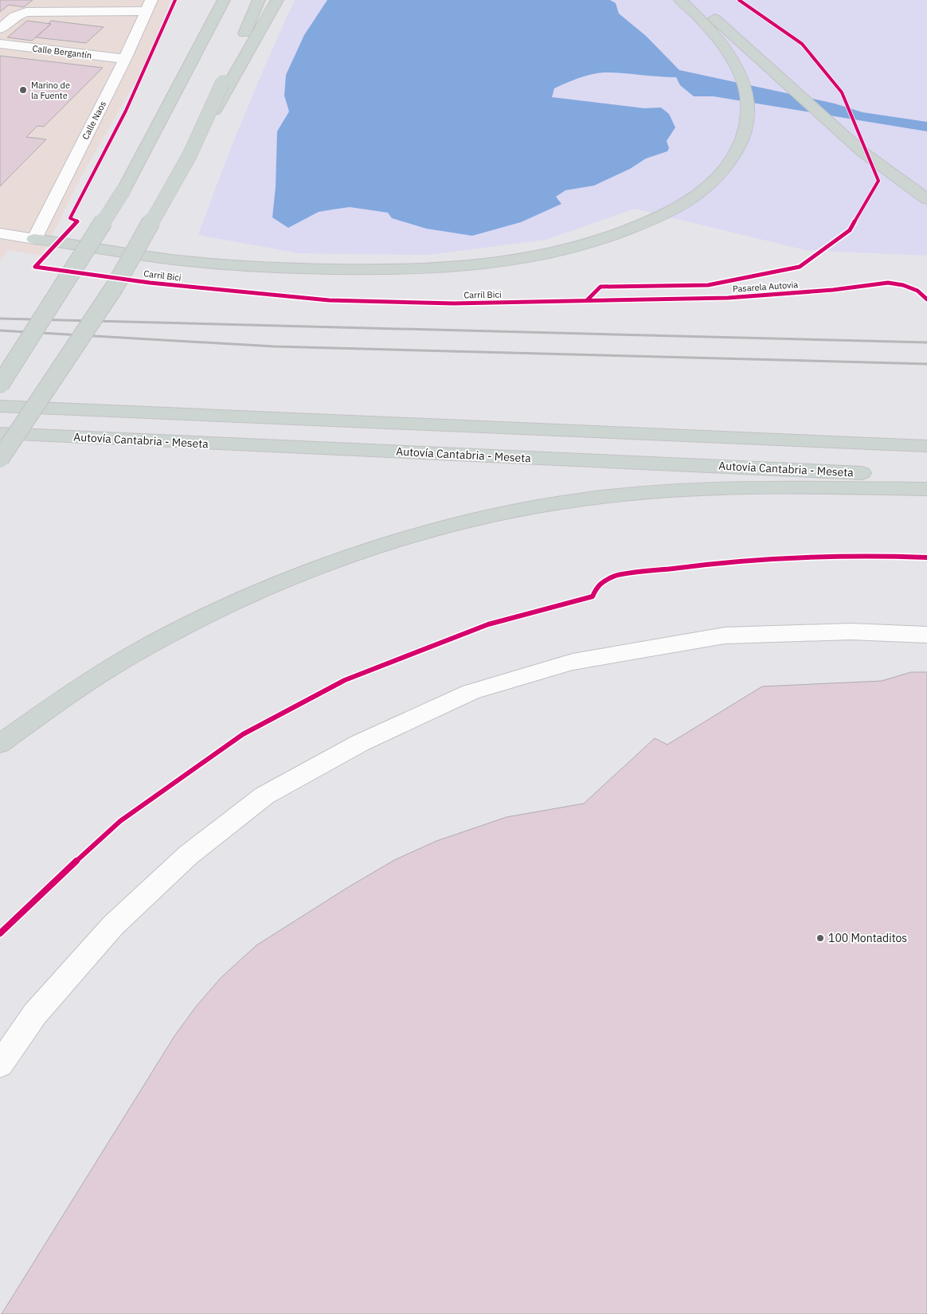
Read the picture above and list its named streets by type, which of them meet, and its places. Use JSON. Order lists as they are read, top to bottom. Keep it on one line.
{"streets":{"highway":["Autovía Cantabria - Meseta"],"street":["Calle Bergantín","Calle Naos"],"cycle path":["Carril Bici","Pasarela Autovia"]},"crossings":[["Calle Bergantín","Calle Naos"]],"places":["Marino de la Fuente","100 Montaditos"]}
